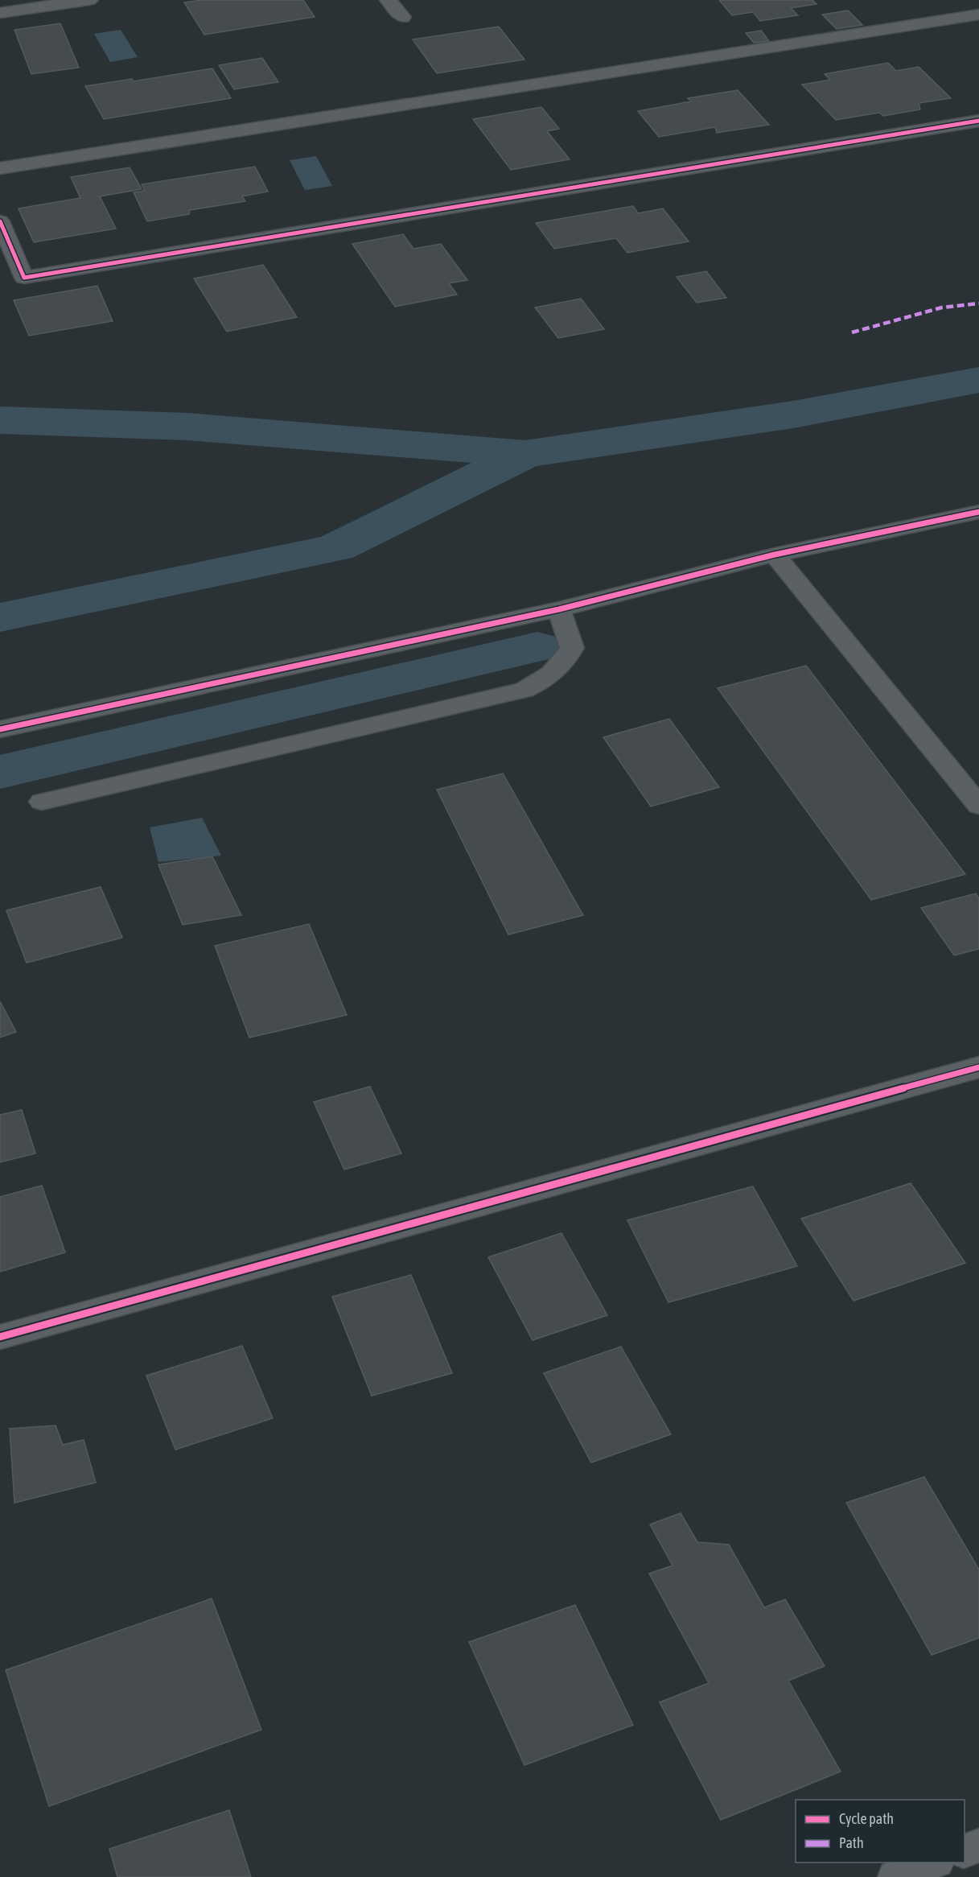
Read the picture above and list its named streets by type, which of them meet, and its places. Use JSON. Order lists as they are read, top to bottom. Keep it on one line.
{"legend":["Cycle path","Path"]}
